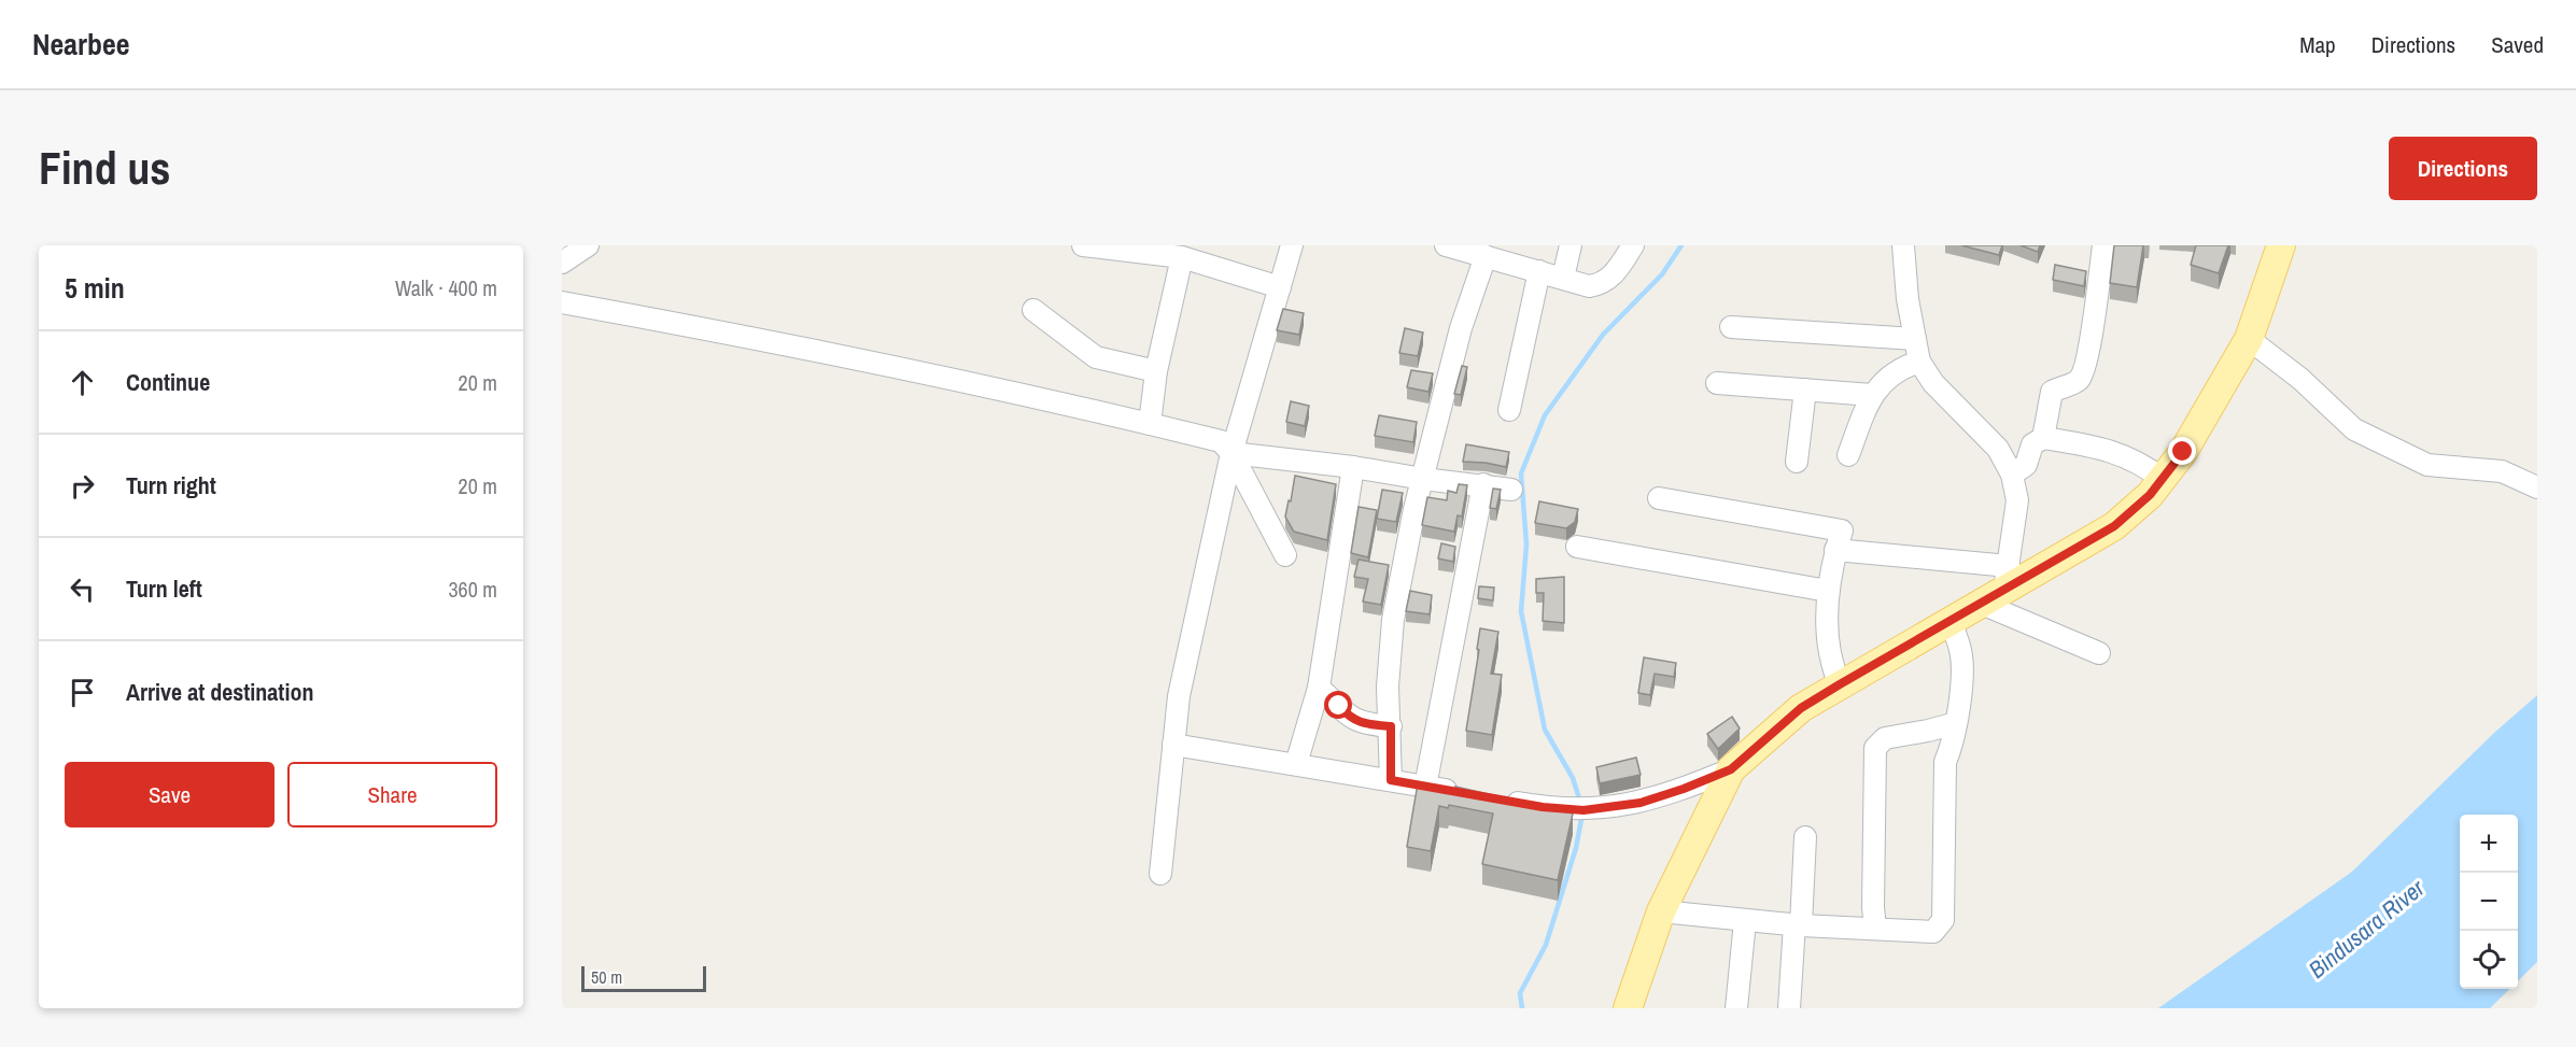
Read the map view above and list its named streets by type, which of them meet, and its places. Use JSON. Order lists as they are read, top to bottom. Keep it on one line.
{"water":["Bindusara River"],"scale_bar":"50 m","page":{"header":"Nearbee","nav":["Map","Directions","Saved"],"buttons":["Directions",["Save","Share"]],"title":"Find us","heading":["5 min","Walk · 400 m"],"list":[["Continue","20 m"],["Turn right","20 m"],["Turn left","360 m"],"Arrive at destination"],"map_buttons":["+","−"],"scale":"50 m"}}
